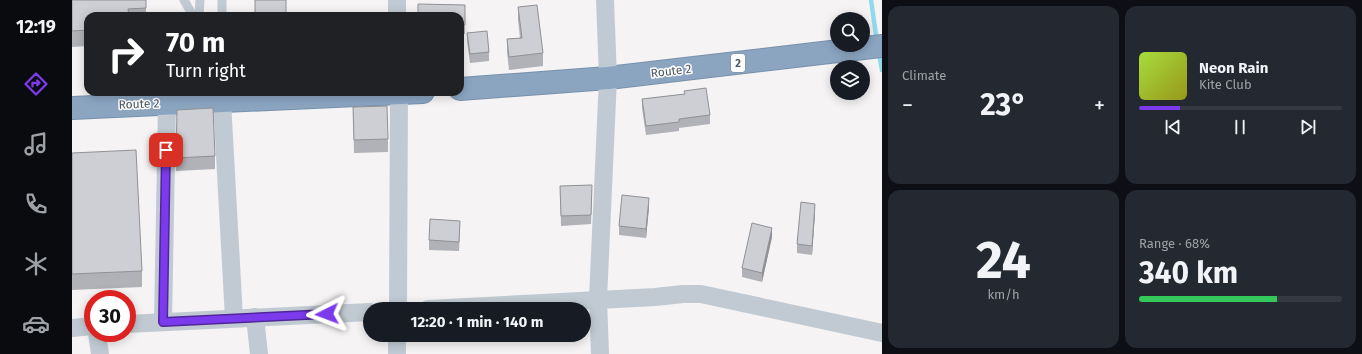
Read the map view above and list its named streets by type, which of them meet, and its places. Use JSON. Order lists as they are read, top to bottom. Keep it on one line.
{"streets":{"highway":["2","Route 2"]},"page":{"tabs":"12:19","tile":["Climate",["24","km/h"],["Range · 68%","340 km"]],"turn":["70 m","Turn right"],"song":["Neon Rain","Kite Club"],"heat":["−","23°","+"],"limit":"30","trip":"12:20 · 1 min · 140 m"}}
